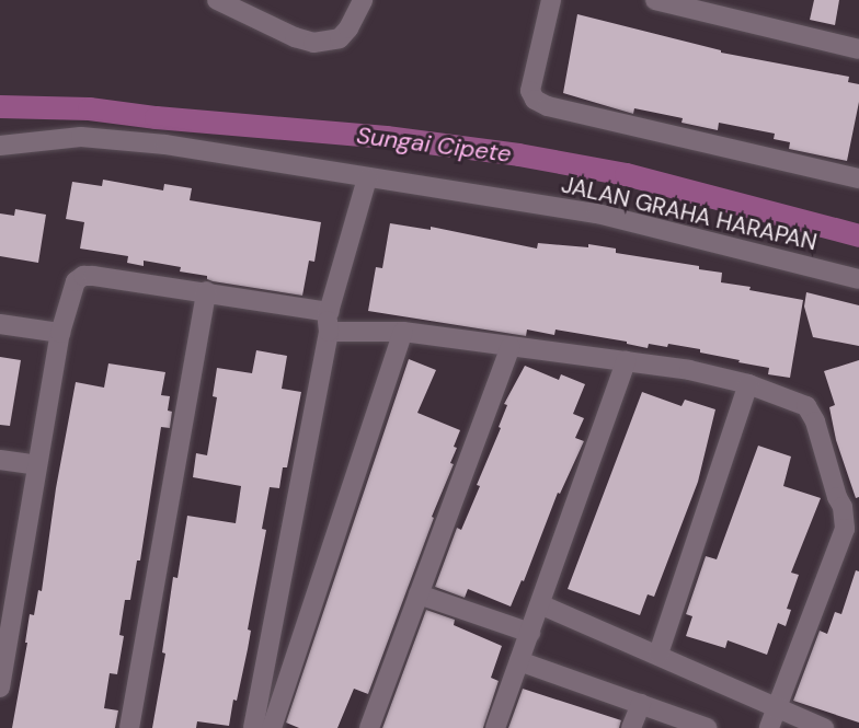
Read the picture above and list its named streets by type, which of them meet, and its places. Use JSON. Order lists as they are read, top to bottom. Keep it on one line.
{"streets":{"street":["JALAN GRAHA HARAPAN"]},"water":["Sungai Cipete"]}
